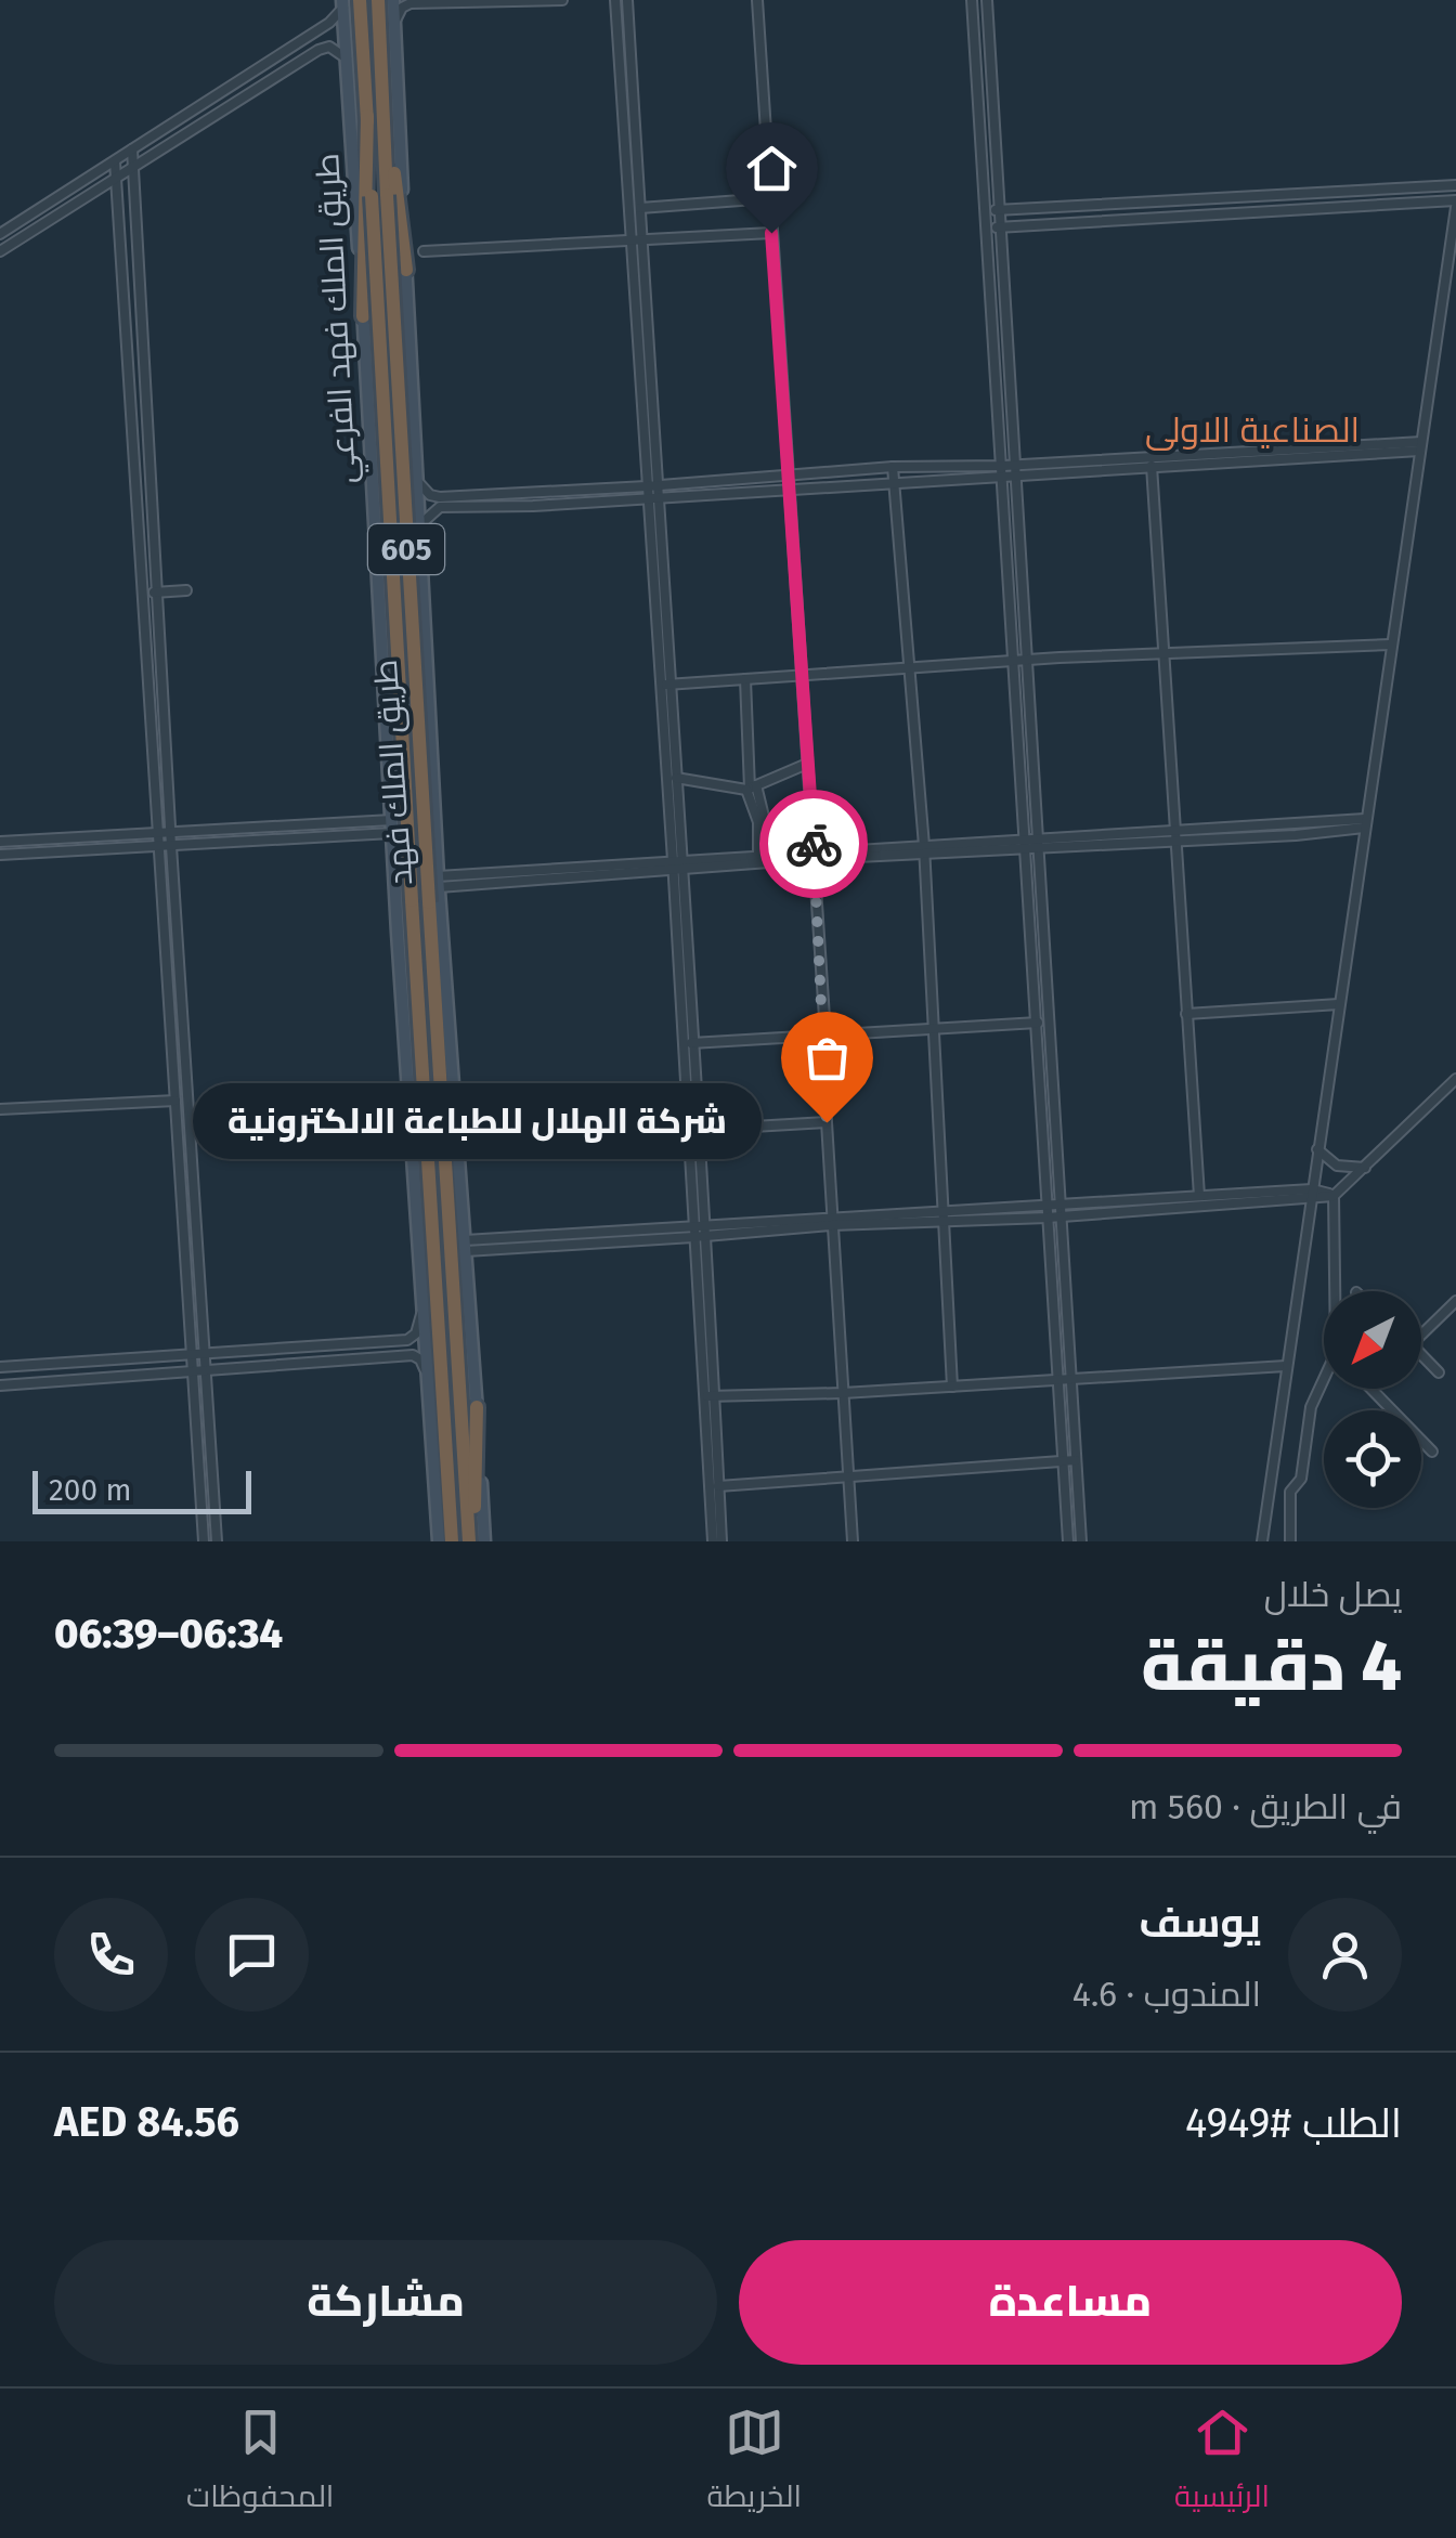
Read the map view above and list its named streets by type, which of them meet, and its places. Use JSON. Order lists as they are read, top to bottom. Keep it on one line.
{"streets":{"highway":["605","طريق الملك فهد"],"main road":["طريق الملك فهد الفرعي"]},"districts":["الصناعية الاولى"],"places":["شركة الهلال للطباعة الالكترونية"],"scale_bar":"200 m","north":"bottom left","page":{"bubble":"شركة الهلال للطباعة الالكترونية","scale":"200 m","heading":["4 دقيقة","يصل خلال","06:34–06:39"],"panel":["يوسف","المندوب · 4.6","الطلب #4949","AED 84.56"],"bar":"في الطريق · 560 m","buttons":["مساعدة","مشاركة"],"tabs":["الرئيسية","الخريطة","المحفوظات"]}}
